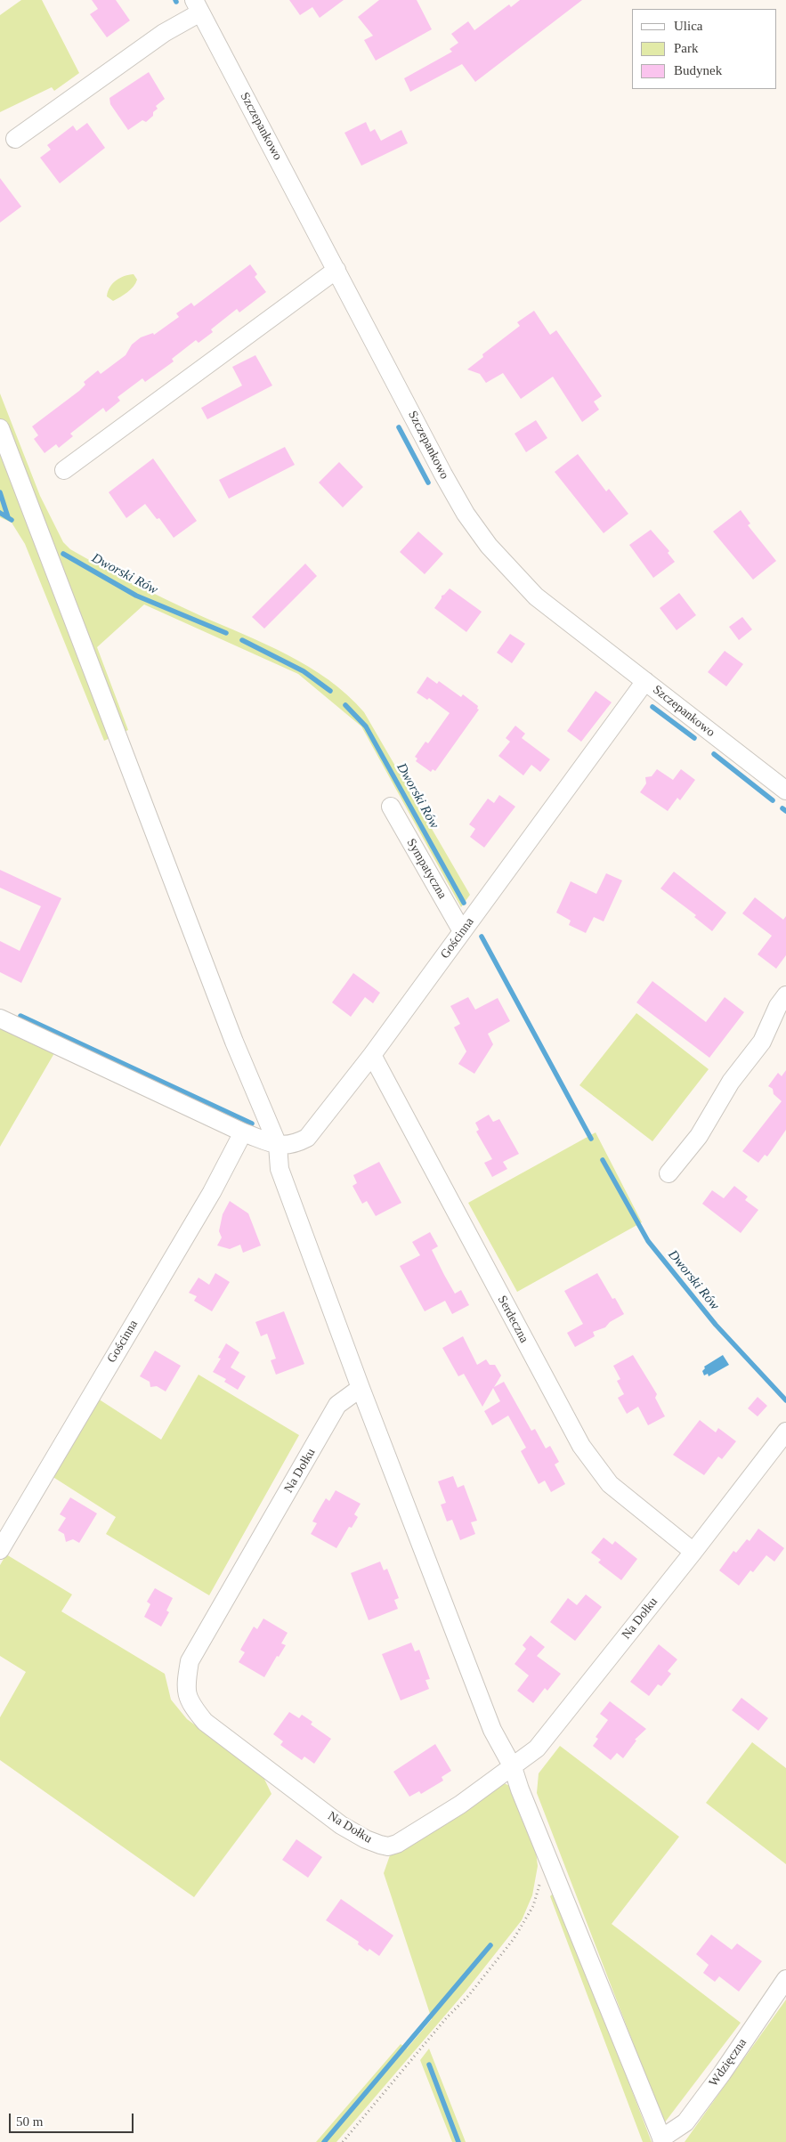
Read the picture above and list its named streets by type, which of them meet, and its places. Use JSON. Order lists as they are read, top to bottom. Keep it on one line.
{"streets":{"street":["Szczepankowo","Sympatyczna","Gościnna","Serdeczna","Na Dołku","Wdzięczna"]},"crossings":[["Szczepankowo","Gościnna"],["Sympatyczna","Gościnna"],["Gościnna","Serdeczna"],["Serdeczna","Na Dołku"]],"water":["Dworski Rów"],"legend":["Ulica","Park","Budynek"],"scale_bar":"50 m"}
